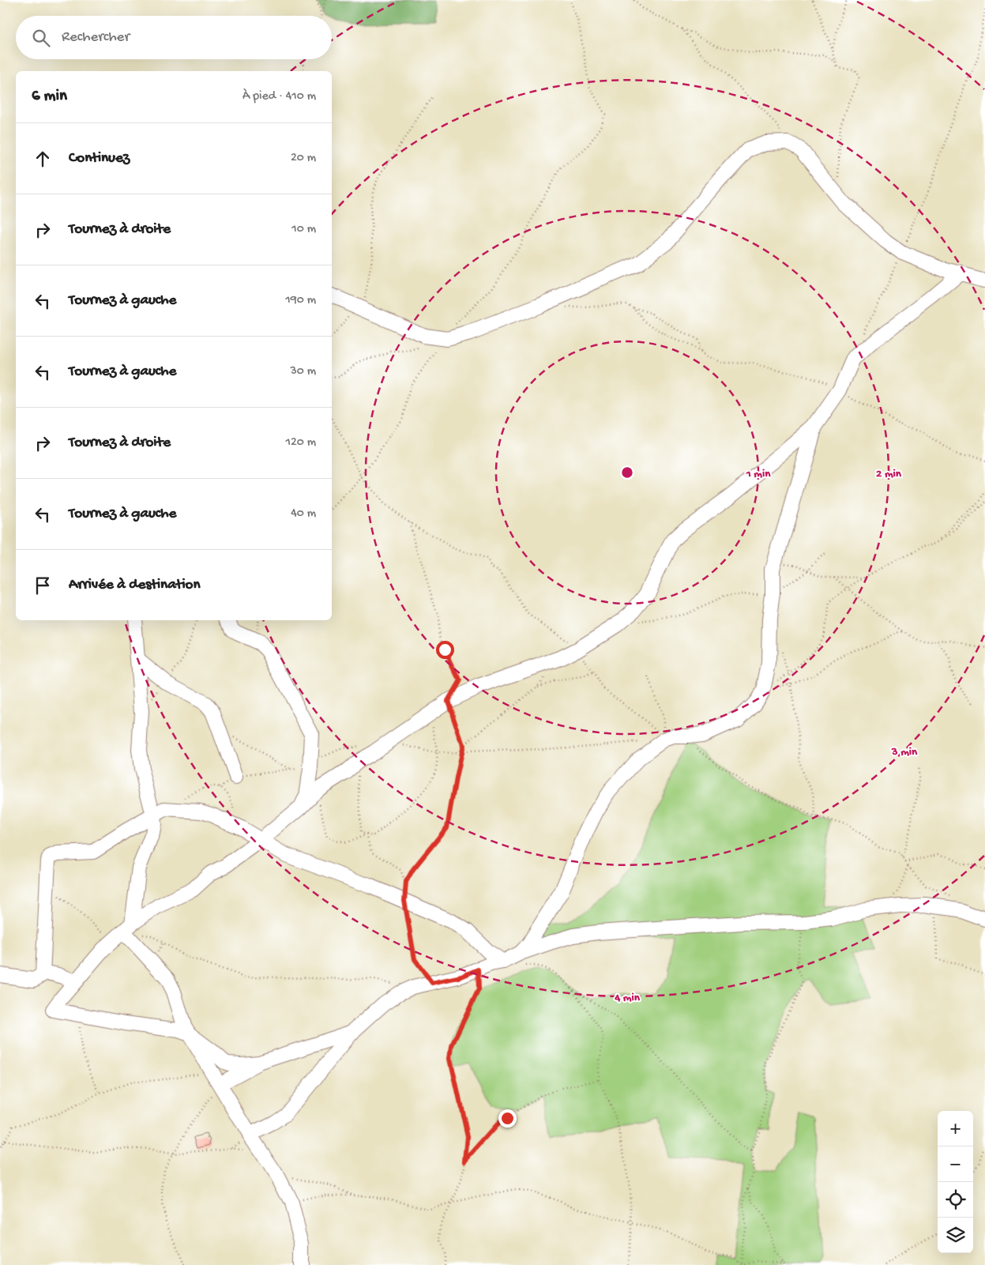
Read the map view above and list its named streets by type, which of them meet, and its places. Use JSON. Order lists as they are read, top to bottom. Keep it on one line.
{"page":{"search":"Rechercher","heading":["6 min","À pied · 410 m"],"list":[["Continuez","20 m"],["Tournez à droite","10 m"],["Tournez à gauche","190 m"],["Tournez à gauche","30 m"],["Tournez à droite","120 m"],["Tournez à gauche","40 m"],"Arrivée à destination"],"map_buttons":["+","−"]},"rings":["1 min","2 min","3 min","4 min"]}
